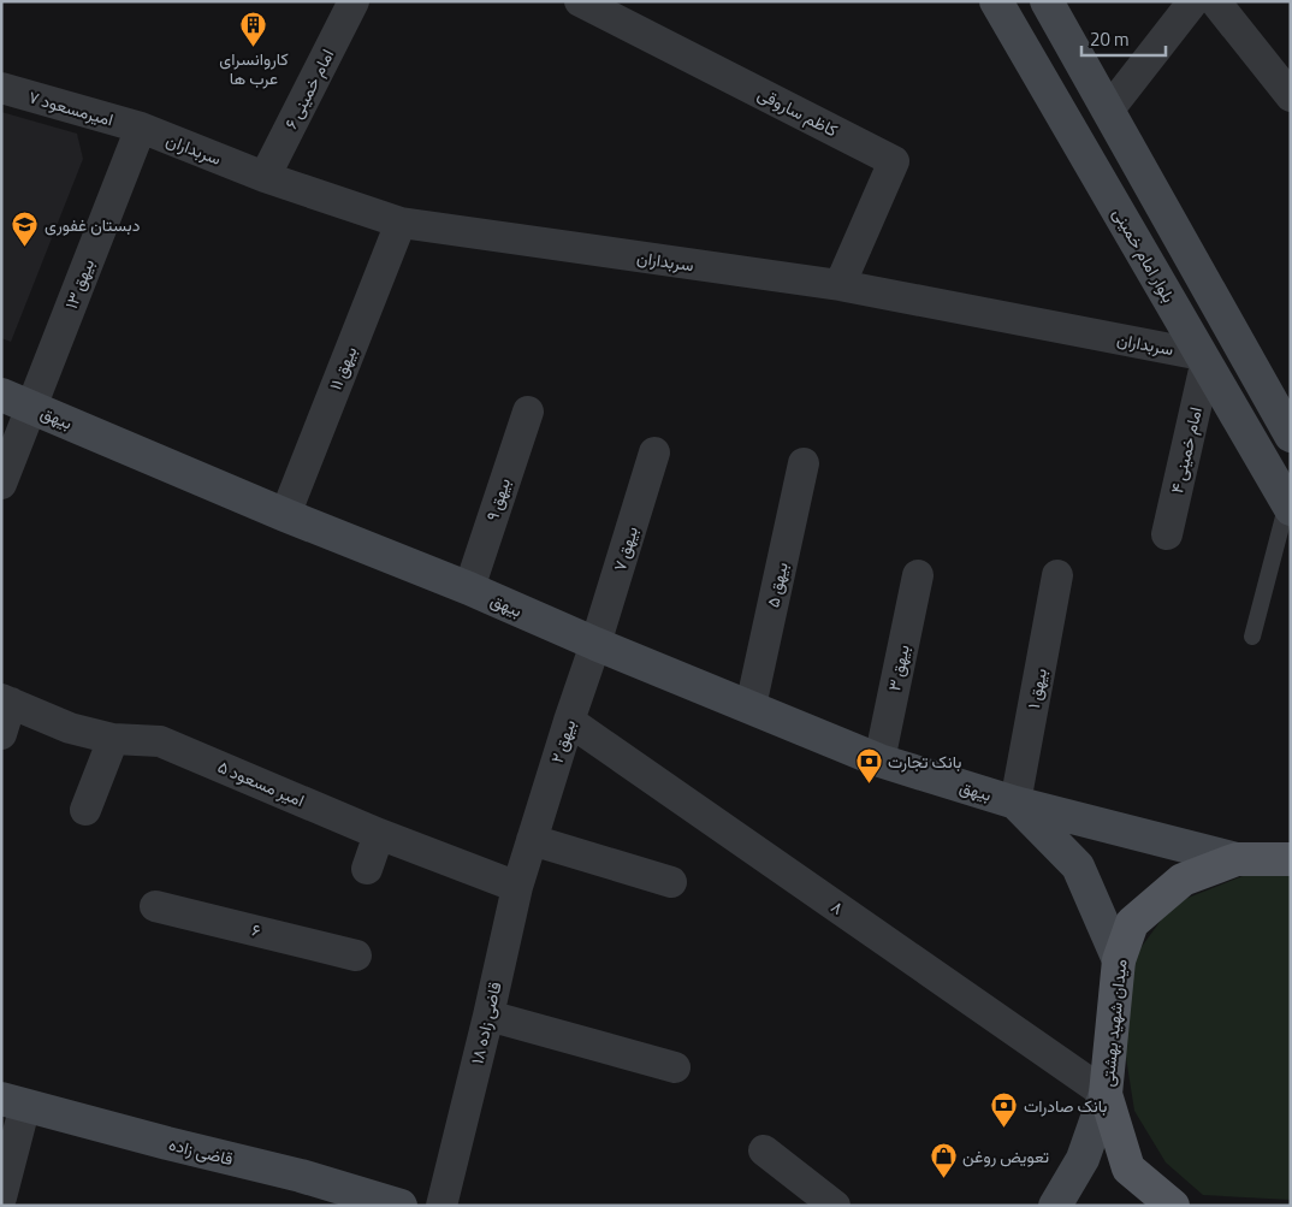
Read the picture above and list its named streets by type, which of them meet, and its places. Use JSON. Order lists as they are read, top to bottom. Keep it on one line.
{"streets":{"main road":["بلوار امام خمینی","بیهق","میدان شهید بهشتی","قاضی زاده"],"street":["امام خمینی ۶","امیرمسعود ۷","کاظم ساروقی","سربداران","بیهق ۱۳","بیهق ۱۱","امام خمینی ۴","بیهق ۹","بیهق ۷","بیهق ۵","بیهق ۳","بیهق ۱","بیهق ۲","امیر مسعود ۵","۸","۶","قاضی زاده ۱۸"]},"crossings":[["امام خمینی ۶","سربداران"],["امیرمسعود ۷","سربداران"],["امیرمسعود ۷","بیهق ۱۳"],["کاظم ساروقی","سربداران"],["سربداران","بلوار امام خمینی"],["سربداران","بیهق ۱۳"],["سربداران","بیهق ۱۱"],["سربداران","امام خمینی ۴"],["بلوار امام خمینی","امام خمینی ۴"],["بیهق ۱۳","بیهق"],["بیهق ۱۱","بیهق"],["بیهق","بیهق ۹"],["بیهق","بیهق ۷"],["بیهق","بیهق ۵"],["بیهق","بیهق ۳"],["بیهق","بیهق ۱"],["بیهق","بیهق ۲"],["بیهق","میدان شهید بهشتی"],["بیهق ۷","بیهق ۲"],["بیهق ۲","۸"],["بیهق ۲","قاضی زاده ۱۸"],["امیر مسعود ۵","قاضی زاده ۱۸"],["۸","میدان شهید بهشتی"]],"places":{"building":["کاروانسرای عرب ها"],"school or university":["دبستان غفوری"],"bank":["بانک تجارت","بانک صادرات"],"shop":["تعویض روغن"]},"scale_bar":"20 m"}
